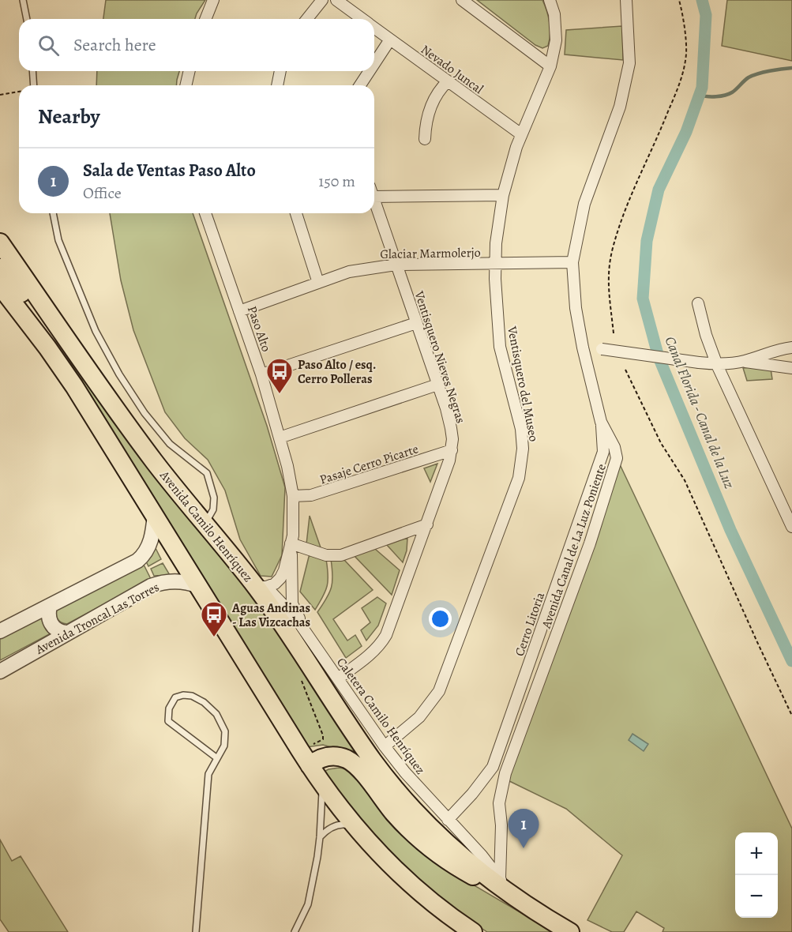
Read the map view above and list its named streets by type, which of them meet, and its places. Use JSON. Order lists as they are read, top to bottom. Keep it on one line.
{"streets":{"main road":["Avenida Camilo Henríquez"],"street":["Nevado Juncal","Glaciar Marmolerjo","Paso Alto","Ventisquero Nieves Negras","Ventisquero del Museo","Pasaje Cerro Picarte","Avenida Canal de La Luz Poniente","Avenida Troncal Las Torres","Cerro Litoria","Caletera Camilo Henríquez"]},"crossings":[["Nevado Juncal","Ventisquero del Museo"],["Glaciar Marmolerjo","Paso Alto"],["Glaciar Marmolerjo","Ventisquero Nieves Negras"],["Glaciar Marmolerjo","Ventisquero del Museo"],["Glaciar Marmolerjo","Avenida Canal de La Luz Poniente"],["Paso Alto","Pasaje Cerro Picarte"],["Paso Alto","Avenida Camilo Henríquez"],["Paso Alto","Caletera Camilo Henríquez"],["Ventisquero Nieves Negras","Pasaje Cerro Picarte"],["Ventisquero Nieves Negras","Caletera Camilo Henríquez"],["Ventisquero del Museo","Caletera Camilo Henríquez"],["Avenida Camilo Henríquez","Avenida Canal de La Luz Poniente"],["Avenida Camilo Henríquez","Caletera Camilo Henríquez"],["Avenida Canal de La Luz Poniente","Cerro Litoria"],["Avenida Canal de La Luz Poniente","Caletera Camilo Henríquez"],["Cerro Litoria","Caletera Camilo Henríquez"]],"water":["Canal Florida - Canal de la Luz"],"places":{"bus stop":["Paso Alto / esq. Cerro Polleras","Aguas Andinas - Las Vizcachas"]},"page":{"search":"Search here","heading":"Nearby","list":[{"mark":"1","name":"Sala de Ventas Paso Alto","note":"Office","value":"150 m"}],"pins":"1","map_buttons":["+","−"]}}
